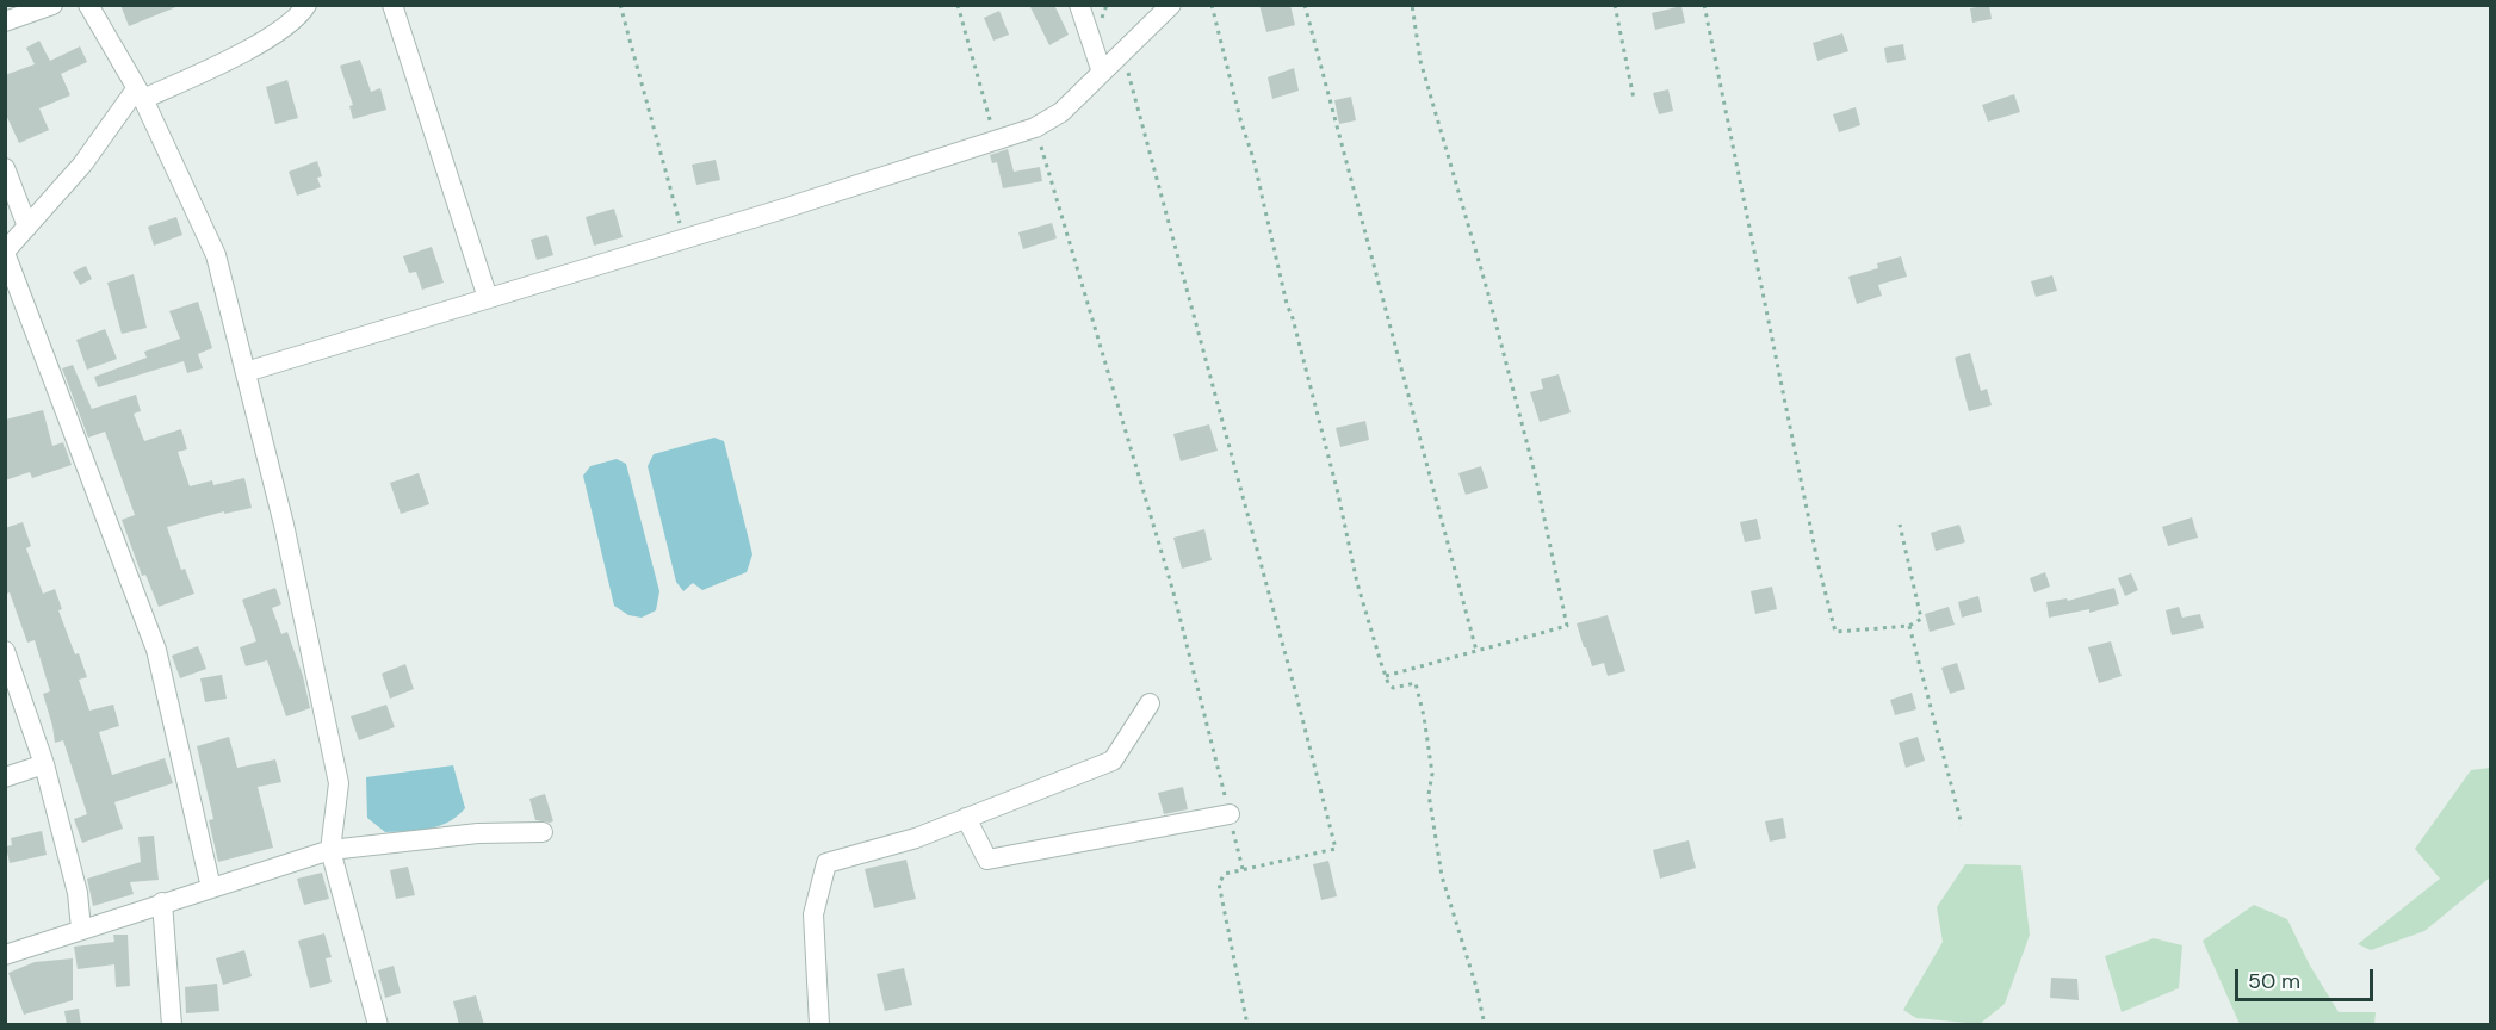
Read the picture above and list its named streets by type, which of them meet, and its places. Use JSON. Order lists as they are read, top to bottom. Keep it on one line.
{"scale_bar":"50 m"}
